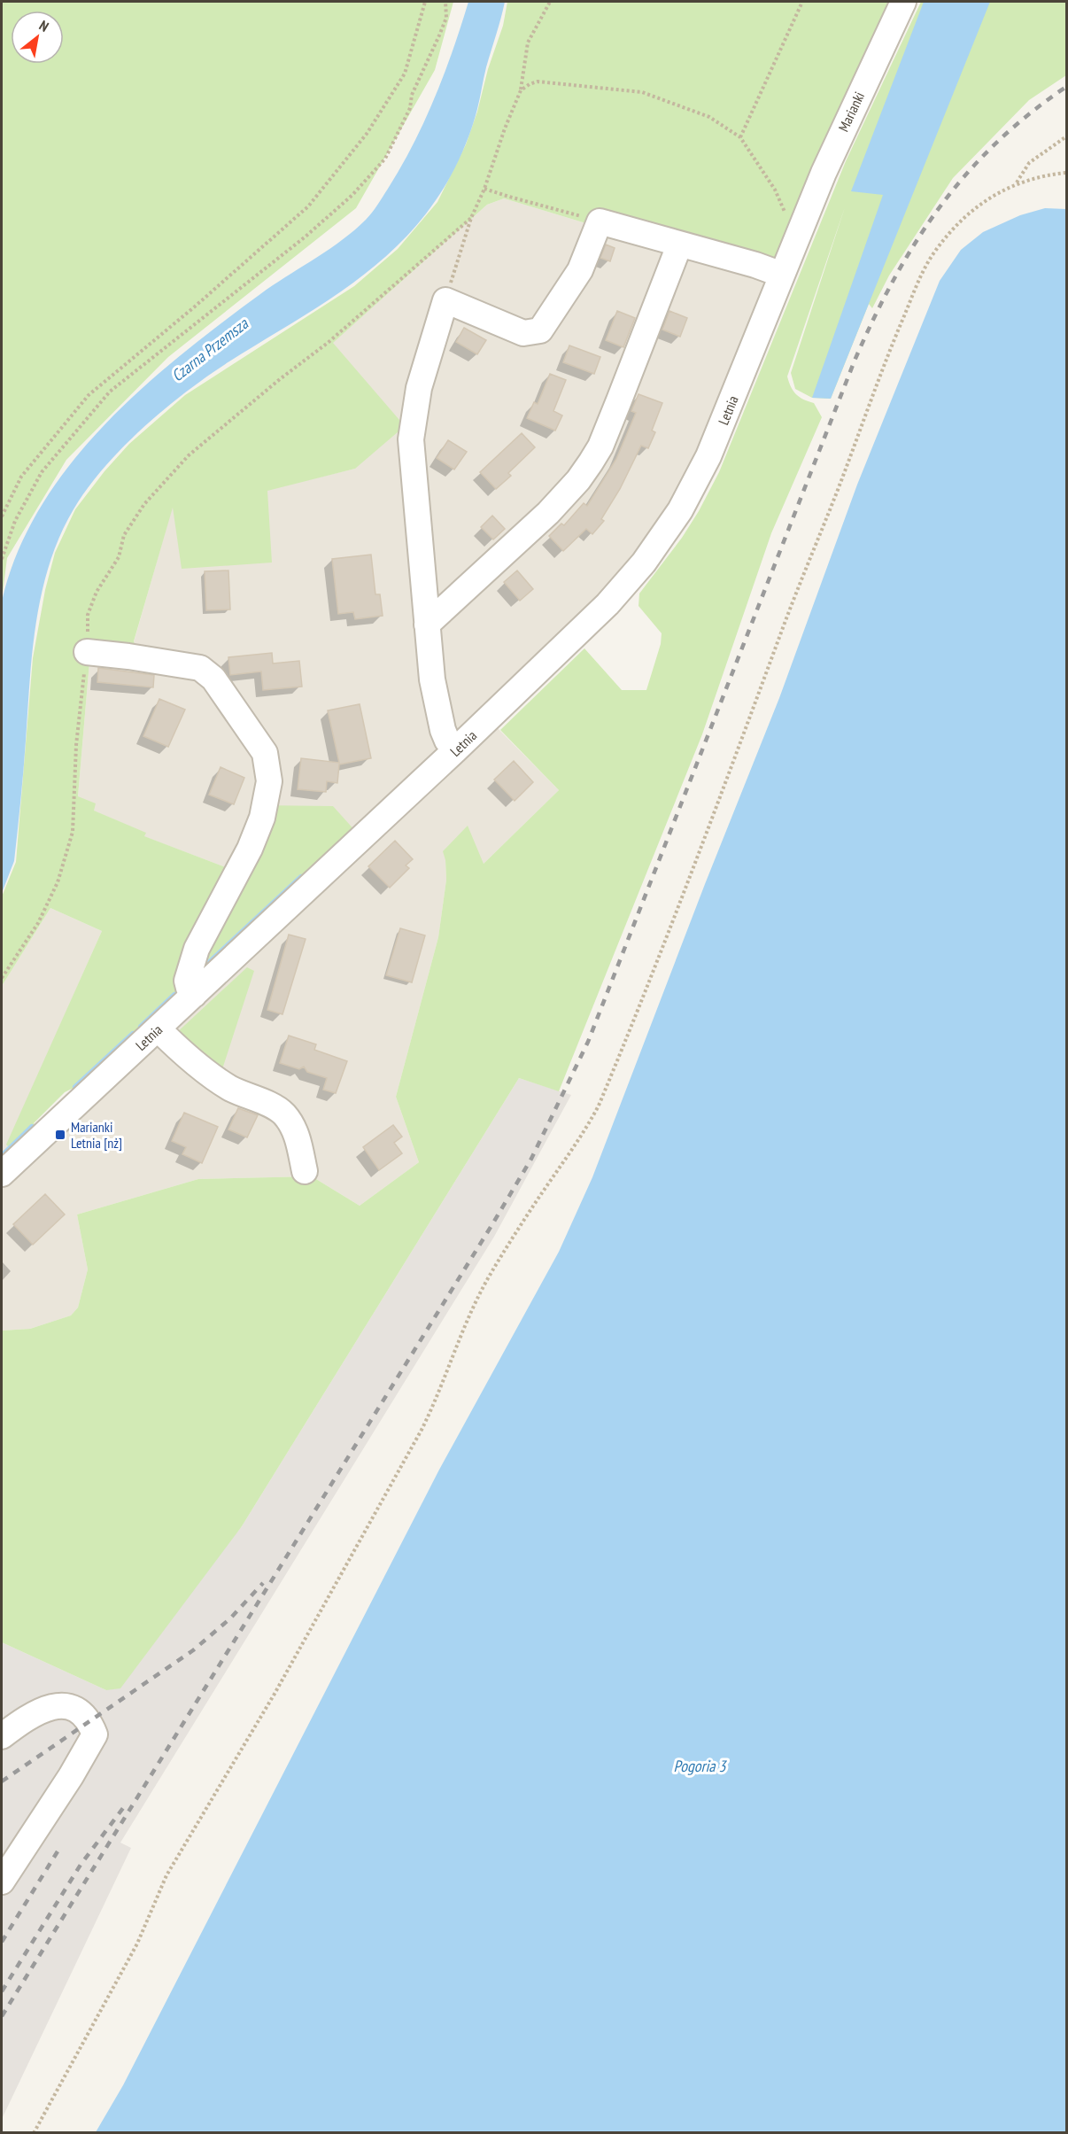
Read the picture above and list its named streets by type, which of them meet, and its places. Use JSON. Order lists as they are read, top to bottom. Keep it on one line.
{"streets":{"street":["Marianki","Letnia"]},"crossings":[["Marianki","Letnia"]],"water":["Czarna Przemsza","Pogoria 3"],"places":{"transit":["Marianki Letnia [nż]"]},"north":"top right"}
